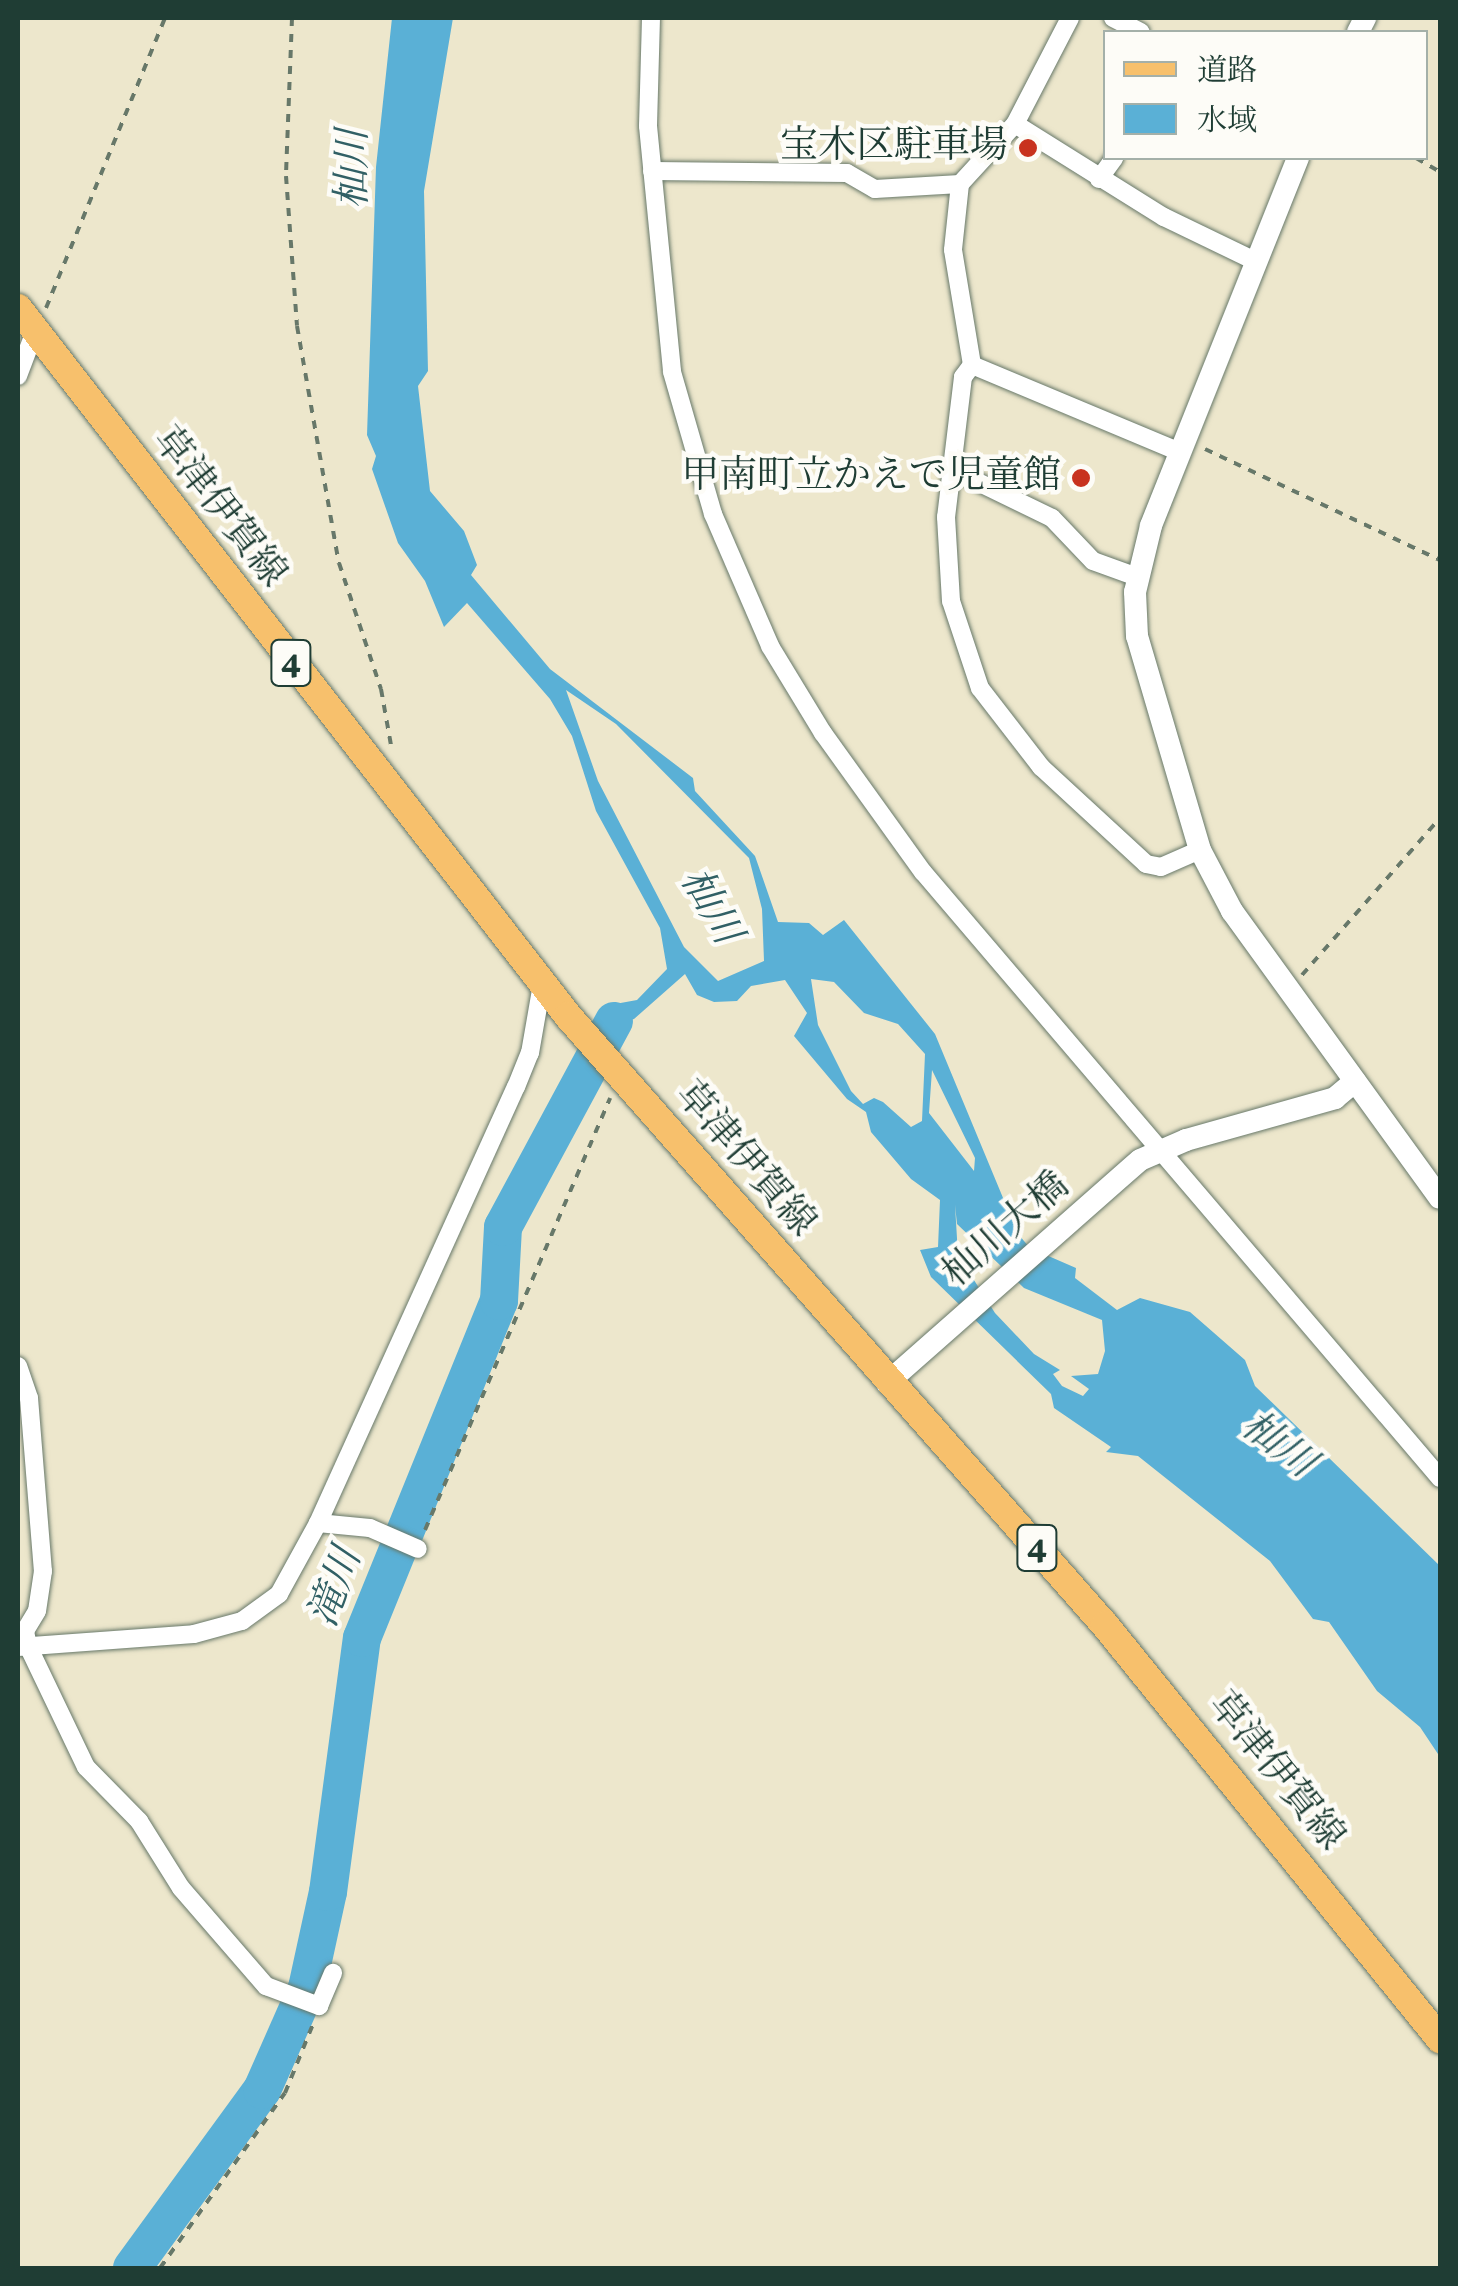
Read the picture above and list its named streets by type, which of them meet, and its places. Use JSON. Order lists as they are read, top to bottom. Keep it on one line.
{"streets":{"main road":["草津伊賀線","4"],"street":["杣川大橋"]},"crossings":[["草津伊賀線","杣川大橋"]],"water":["杣川","滝川"],"places":["宝木区駐車場","甲南町立かえで児童館"],"legend":["道路","水域"]}
